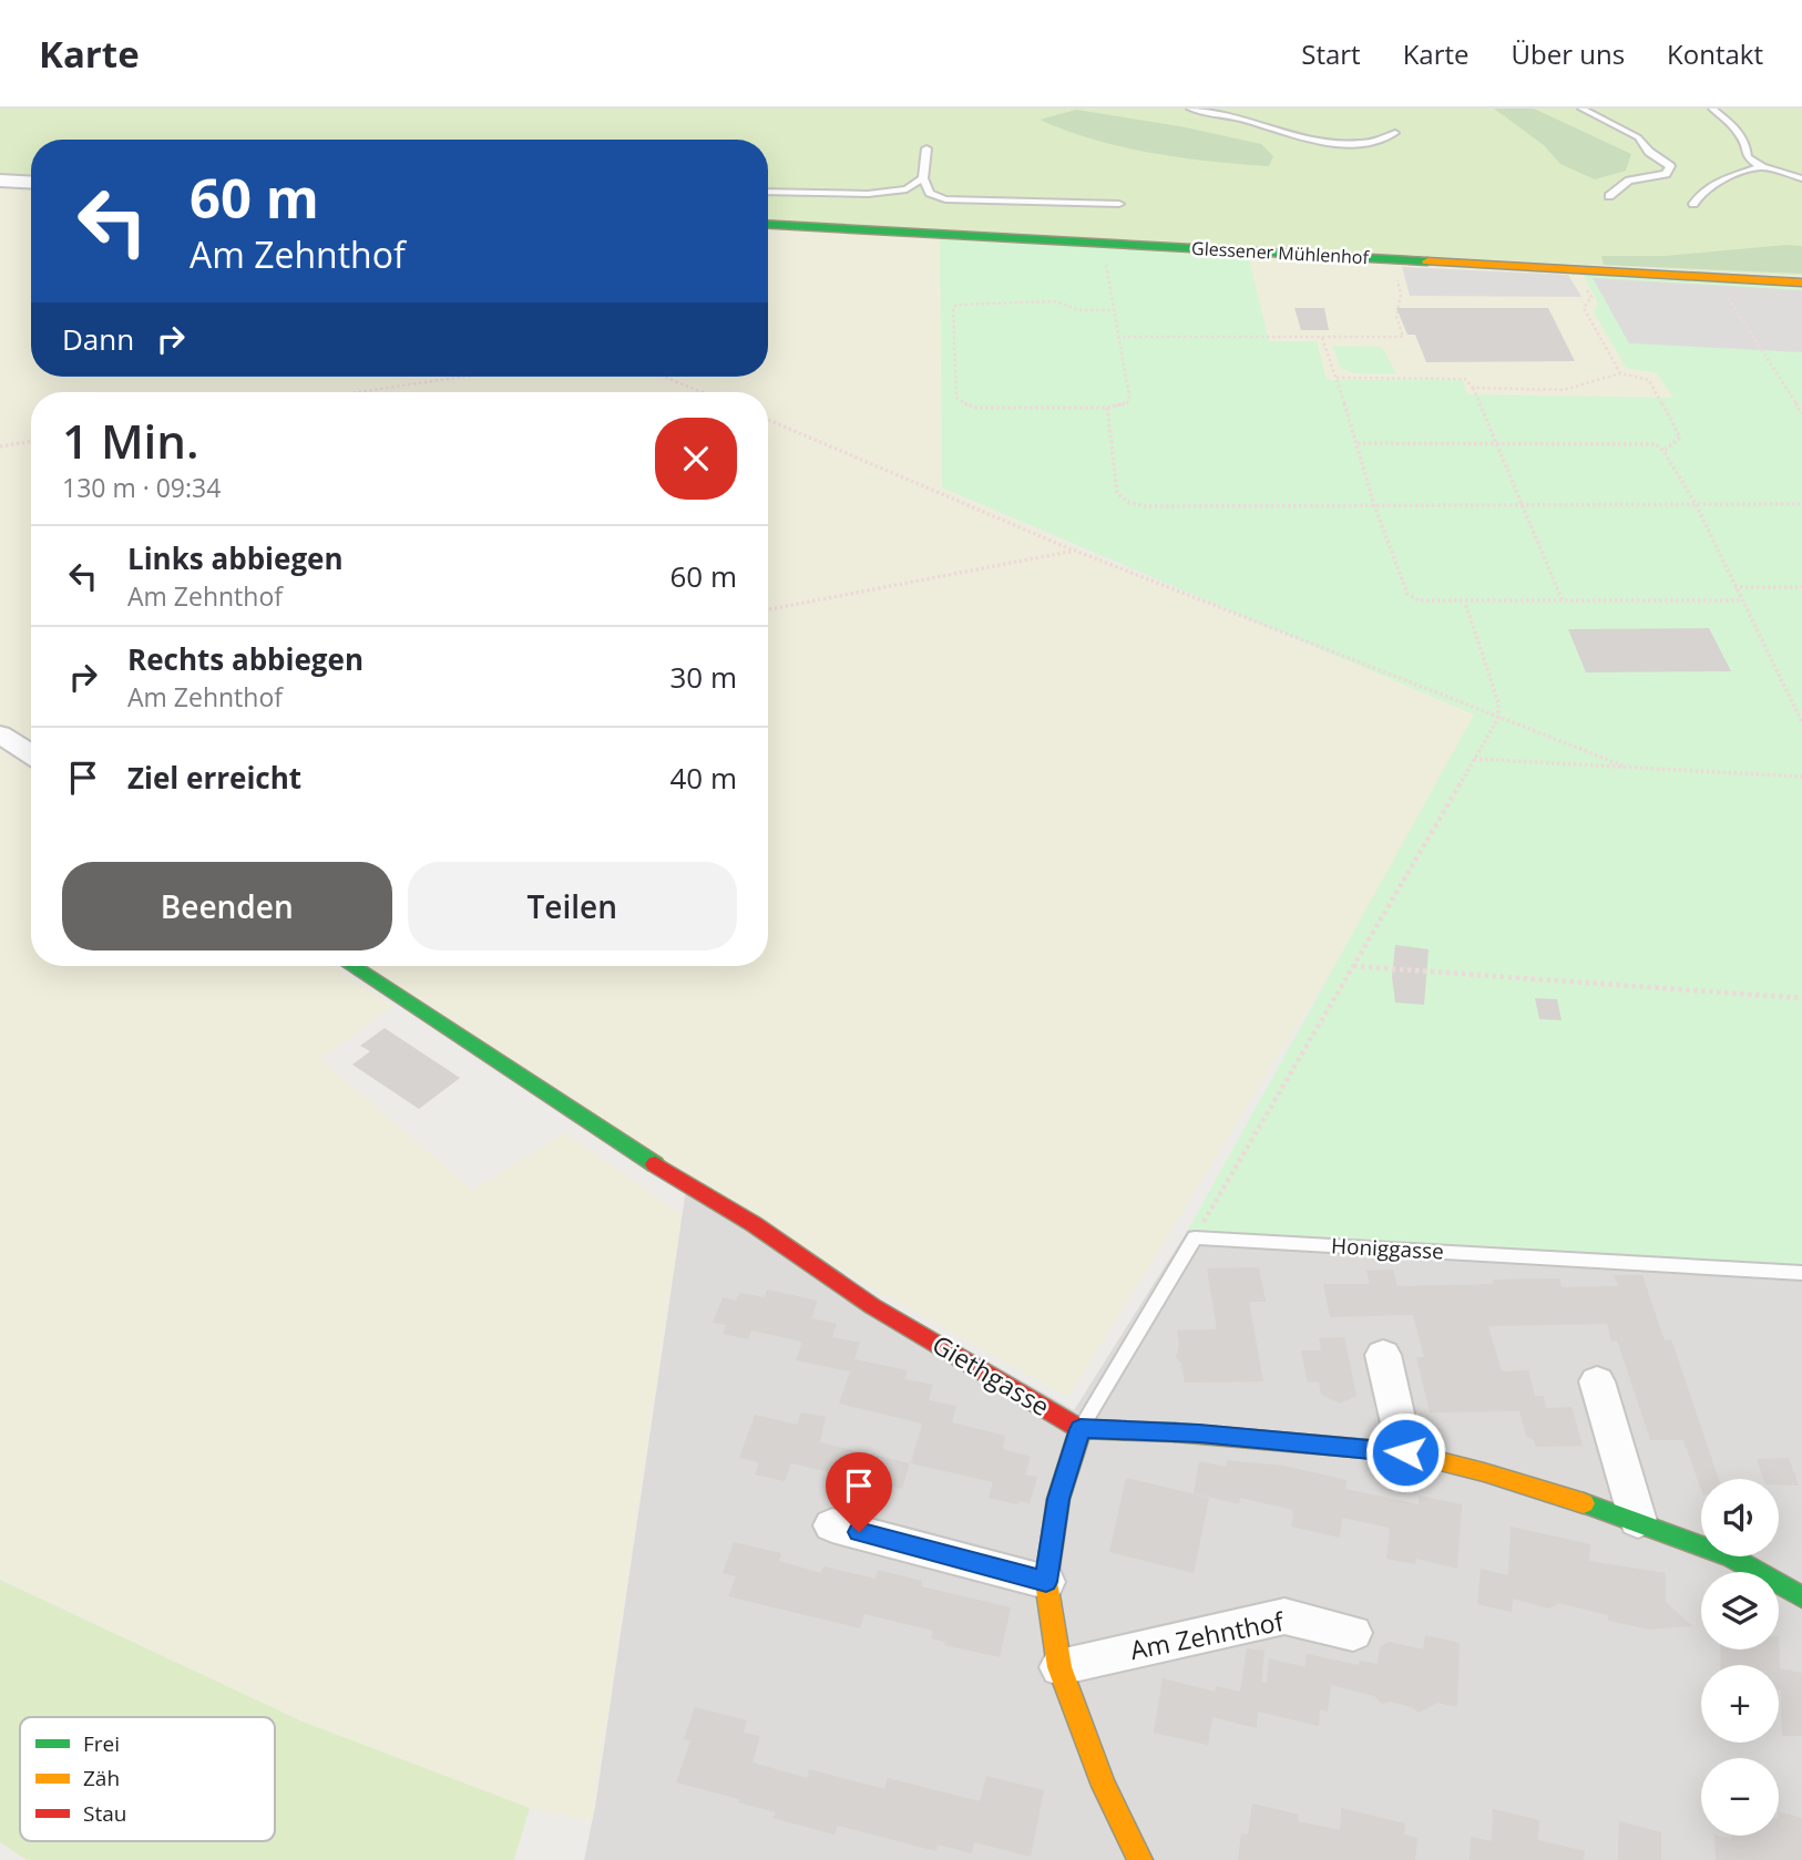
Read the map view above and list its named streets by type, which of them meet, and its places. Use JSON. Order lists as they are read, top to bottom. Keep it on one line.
{"streets":{"street":["Glessener Mühlenhof","Giethgasse","Am Zehnthof"],"lane":["Honiggasse"]},"legend":["Frei","Zäh","Stau"],"page":{"header":"Karte","nav":["Start","Karte","Über uns","Kontakt"],"turn":["60 m","Am Zehnthof"],"then":"Dann","heading":["1 Min.","130 m · 09:34"],"list":[{"name":"Links abbiegen","note":"Am Zehnthof","value":"60 m"},{"name":"Rechts abbiegen","note":"Am Zehnthof","value":"30 m"},{"name":"Ziel erreicht","value":"40 m"}],"buttons":["Beenden","Teilen"],"map_buttons":["+","−"]}}
